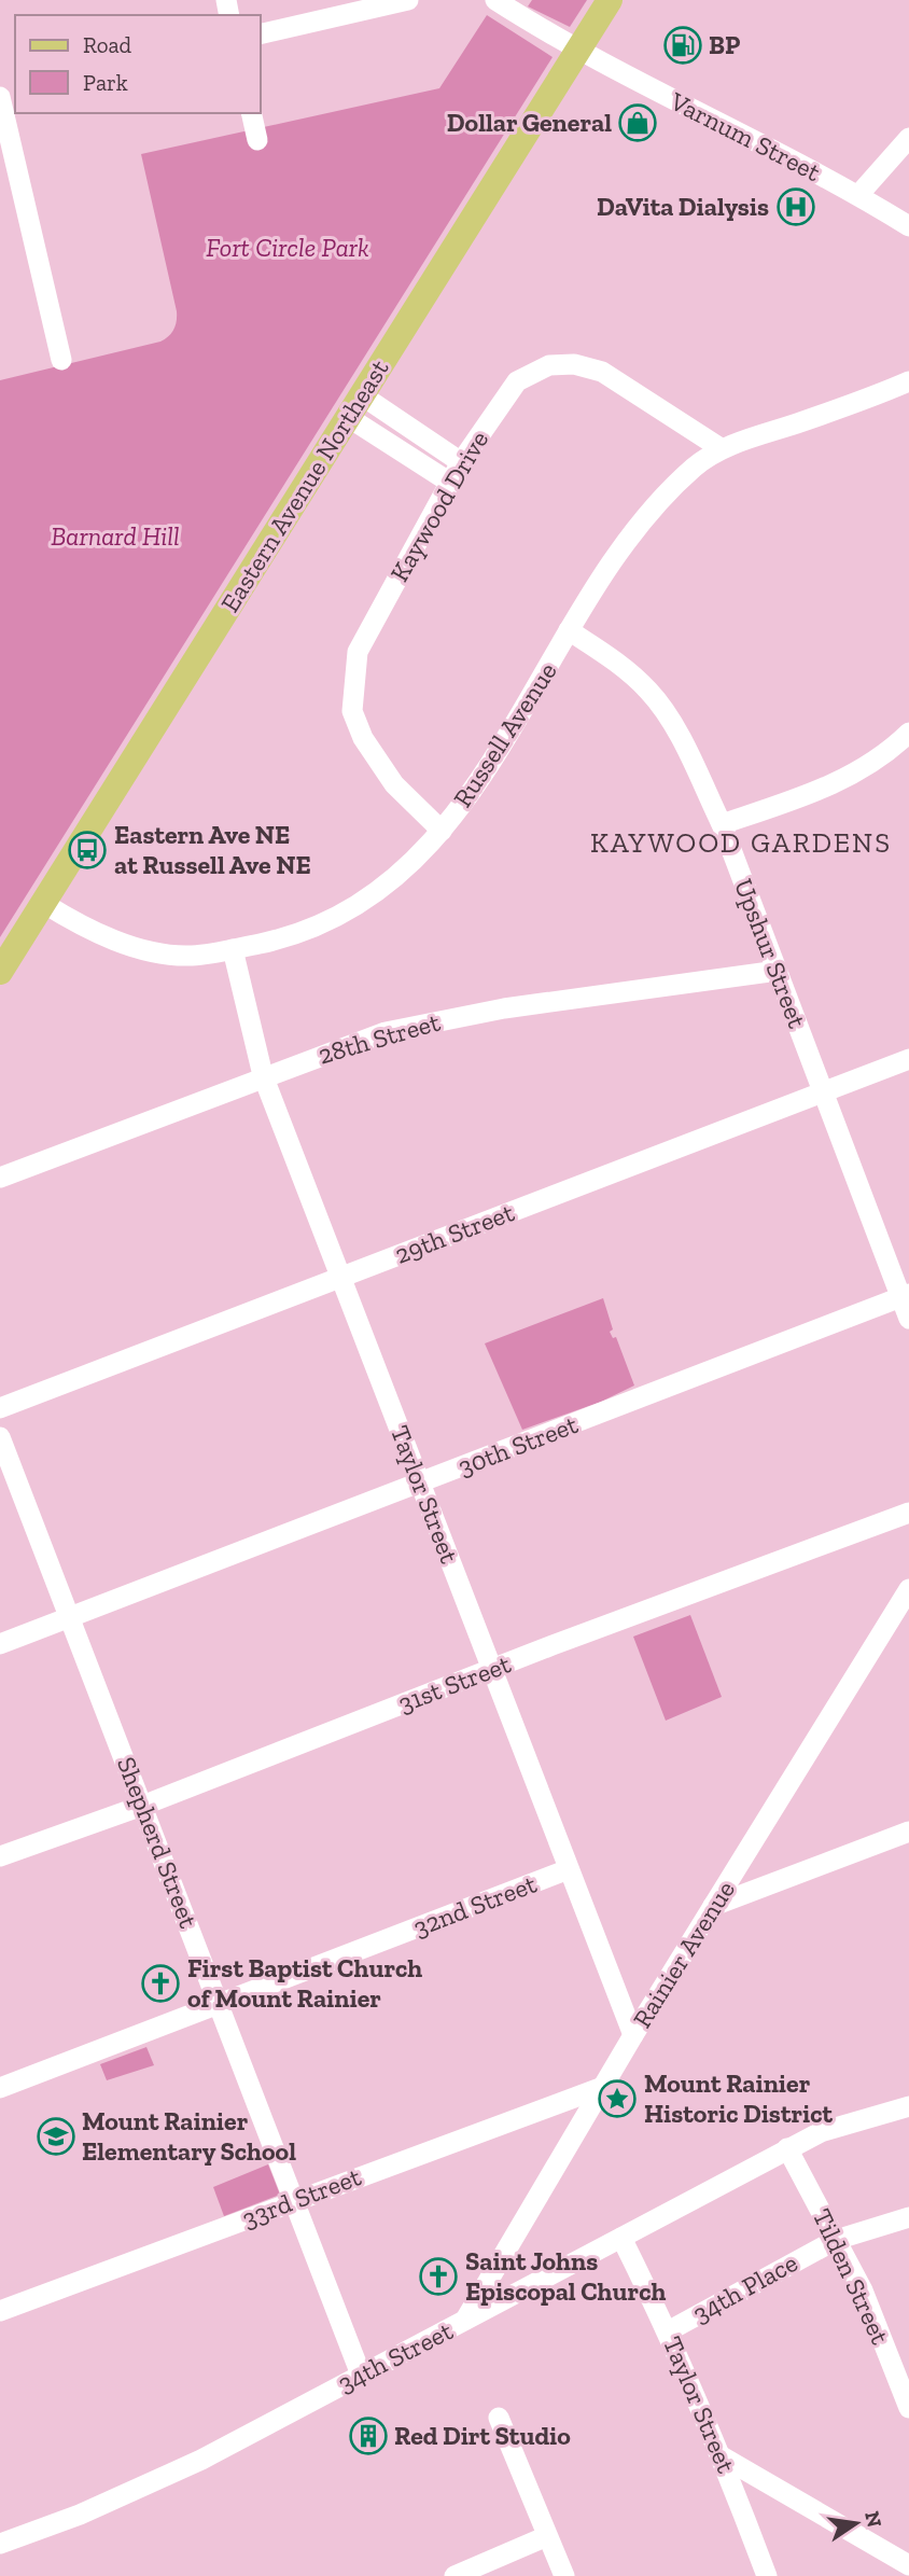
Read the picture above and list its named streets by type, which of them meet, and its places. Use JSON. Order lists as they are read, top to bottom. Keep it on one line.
{"streets":{"main road":["Eastern Avenue Northeast"],"street":["Varnum Street","Kaywood Drive","Russell Avenue","Upshur Street","28th Street","29th Street","30th Street","Taylor Street","31st Street","Shepherd Street","32nd Street","Rainier Avenue","33rd Street","Tilden Street","34th Place","34th Street"]},"crossings":[["Varnum Street","Eastern Avenue Northeast"],["Eastern Avenue Northeast","Russell Avenue"],["Kaywood Drive","Russell Avenue"],["Russell Avenue","Upshur Street"],["Russell Avenue","Taylor Street"],["Upshur Street","28th Street"],["Upshur Street","29th Street"],["Upshur Street","30th Street"],["28th Street","Taylor Street"],["29th Street","Taylor Street"],["30th Street","Taylor Street"],["30th Street","Shepherd Street"],["Taylor Street","31st Street"],["Taylor Street","32nd Street"],["Taylor Street","Rainier Avenue"],["Taylor Street","34th Place"],["Taylor Street","34th Street"],["31st Street","Shepherd Street"],["Shepherd Street","32nd Street"],["Shepherd Street","33rd Street"],["Shepherd Street","34th Street"],["Rainier Avenue","33rd Street"],["Rainier Avenue","34th Street"],["Tilden Street","34th Place"],["Tilden Street","34th Street"]],"districts":["KAYWOOD GARDENS"],"parks":["Fort Circle Park","Barnard Hill"],"places":{"fuel station":["BP"],"shop":["Dollar General"],"hospital":["DaVita Dialysis"],"bus stop":["Eastern Ave NE at Russell Ave NE"],"church":["First Baptist Church of Mount Rainier","Saint Johns Episcopal Church"],"place":["Mount Rainier Historic District"],"school or university":["Mount Rainier Elementary School"],"building":["Red Dirt Studio"]},"legend":["Road","Park"],"north":"right"}
